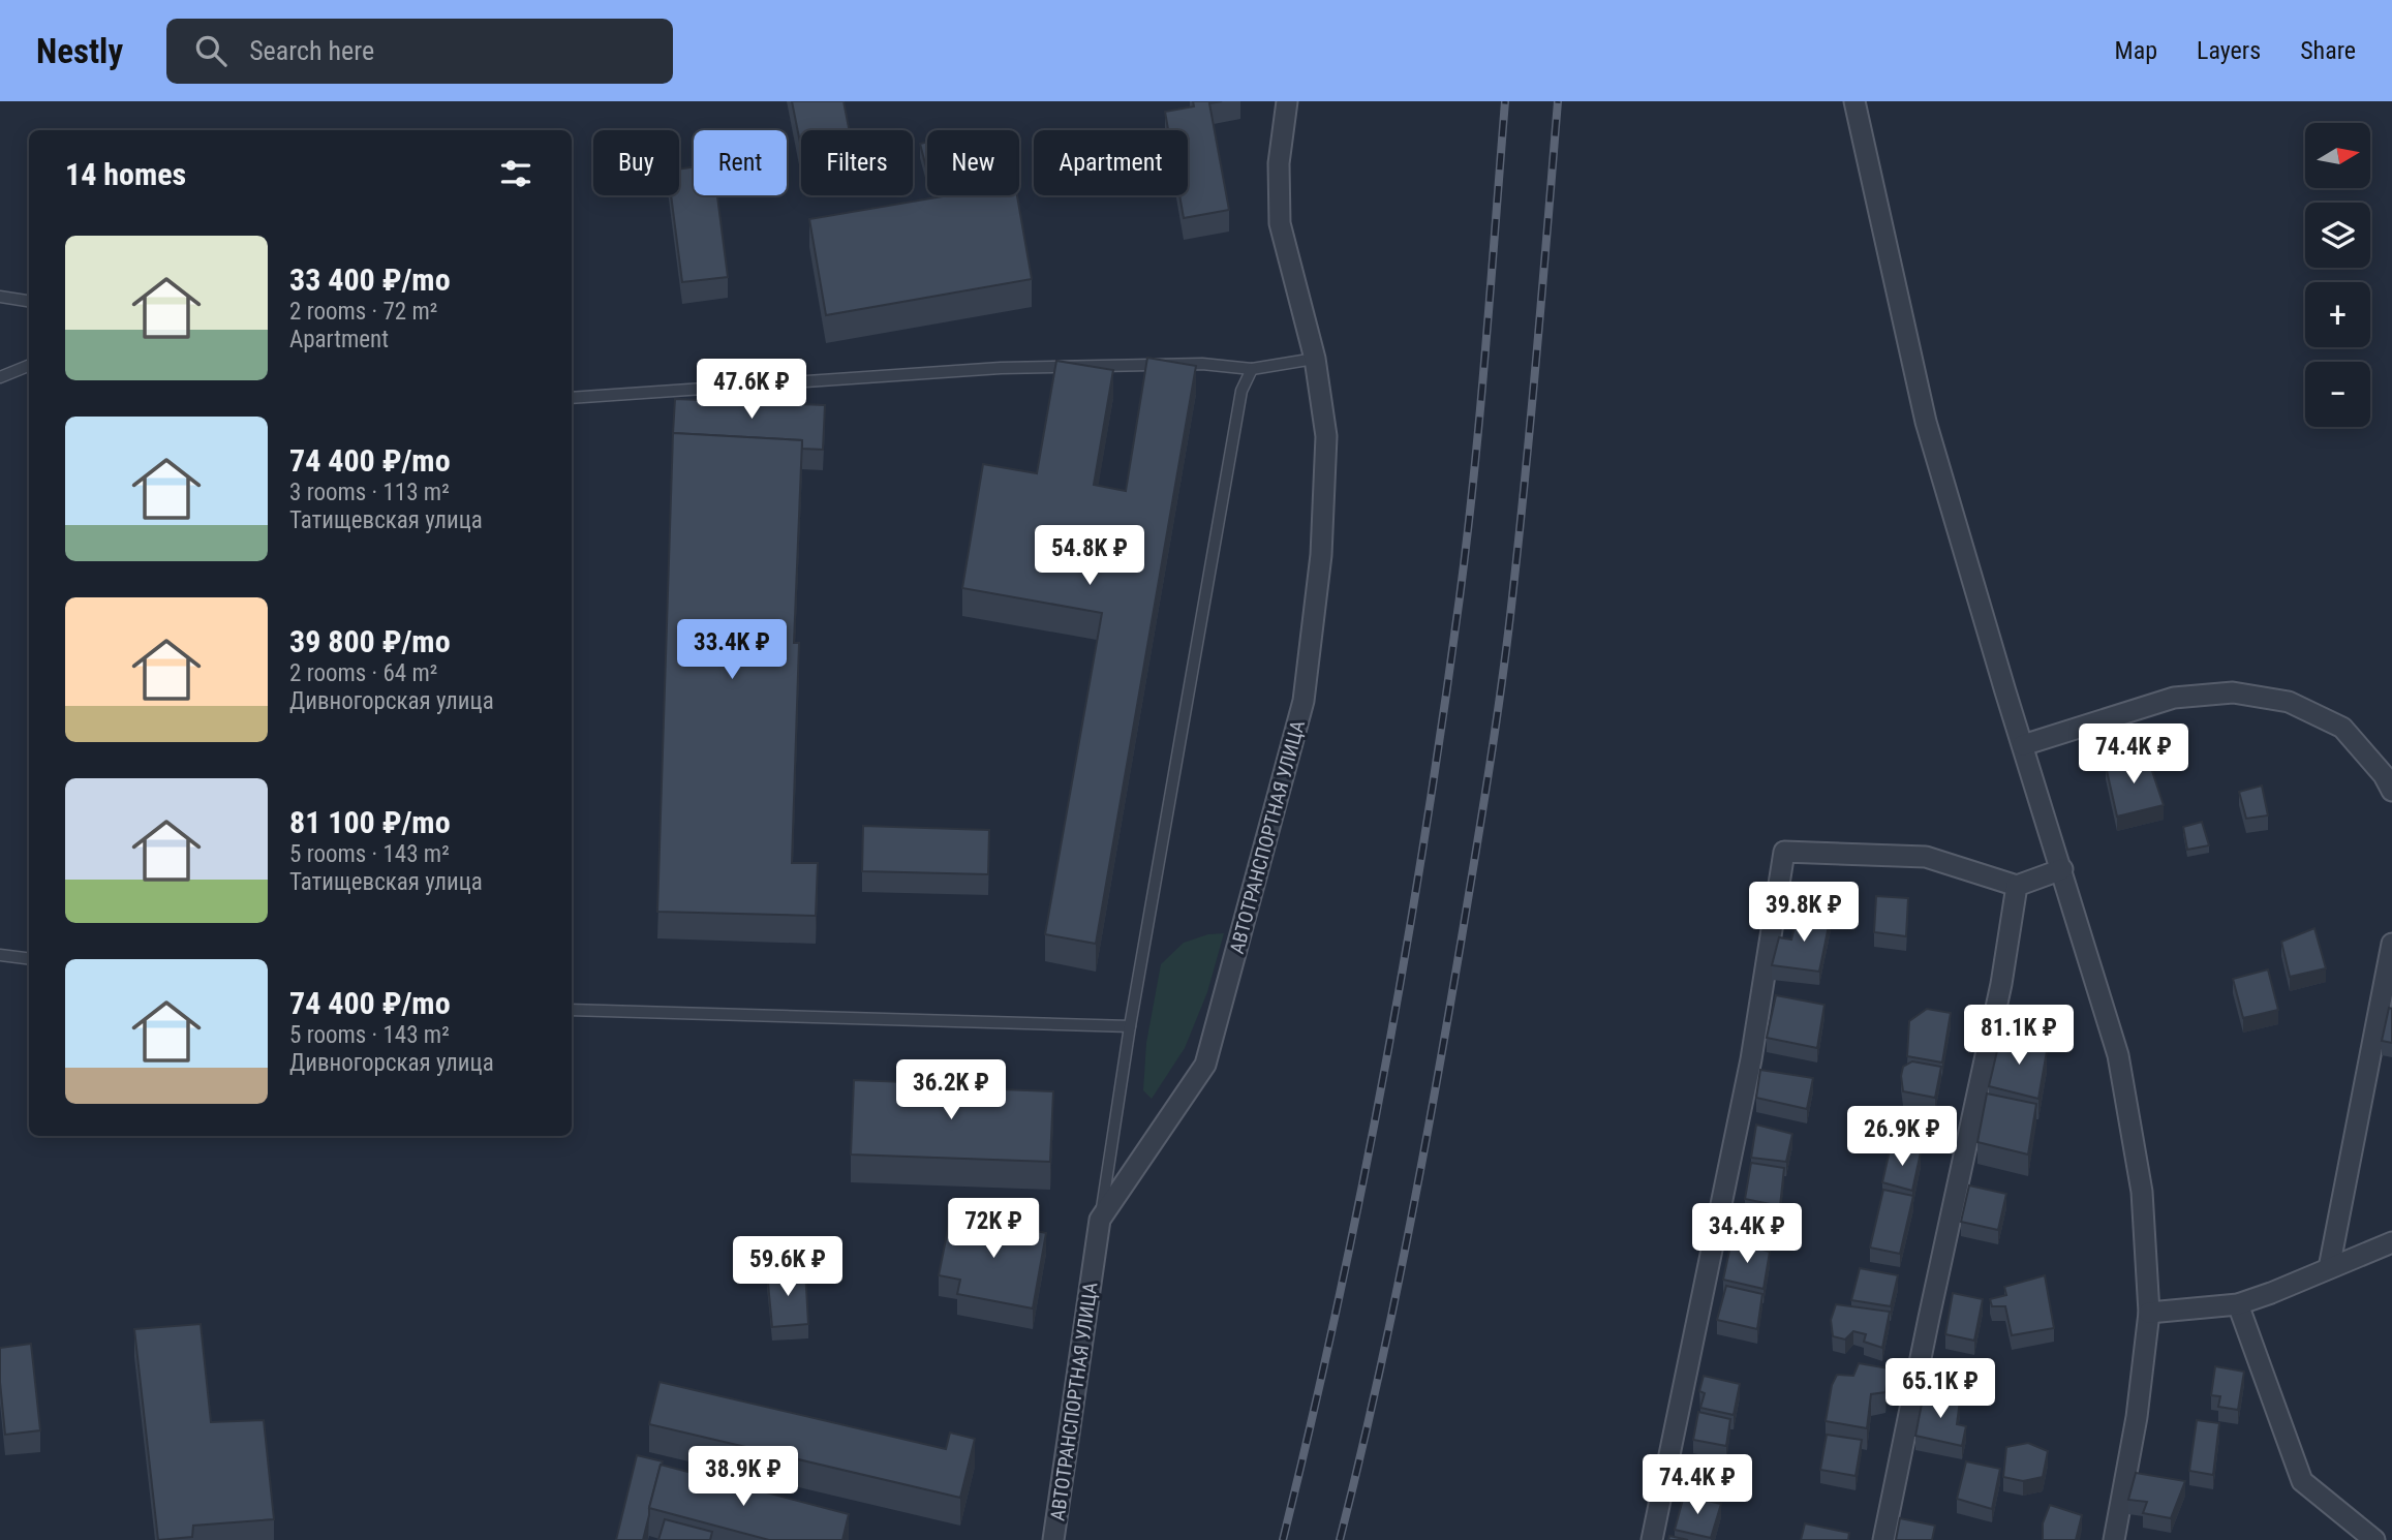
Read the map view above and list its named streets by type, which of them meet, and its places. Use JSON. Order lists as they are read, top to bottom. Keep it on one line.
{"streets":{"street":["АВТОТРАНСПОРТНАЯ УЛИЦА"]},"north":"right","page":{"header":"Nestly","search":"Search here","nav":["Map","Layers","Share"],"map_buttons":["+","−"],"chip":["Buy","Rent","Filters","New","Apartment"],"heading":"14 homes","list":[{"name":"33 400 ₽/mo","note":"2 rooms · 72 m² · Apartment"},{"name":"74 400 ₽/mo","note":"3 rooms · 113 m² · Татищевская улица"},{"name":"39 800 ₽/mo","note":"2 rooms · 64 m² · Дивногорская улица"},{"name":"81 100 ₽/mo","note":"5 rooms · 143 m² · Татищевская улица"},{"name":"74 400 ₽/mo","note":"5 rooms · 143 m² · Дивногорская улица"}],"price":["47.6K ₽","54.8K ₽","33.4K ₽","74.4K ₽","39.8K ₽","81.1K ₽","36.2K ₽","26.9K ₽","72K ₽","34.4K ₽","59.6K ₽","65.1K ₽","38.9K ₽","74.4K ₽"]}}
